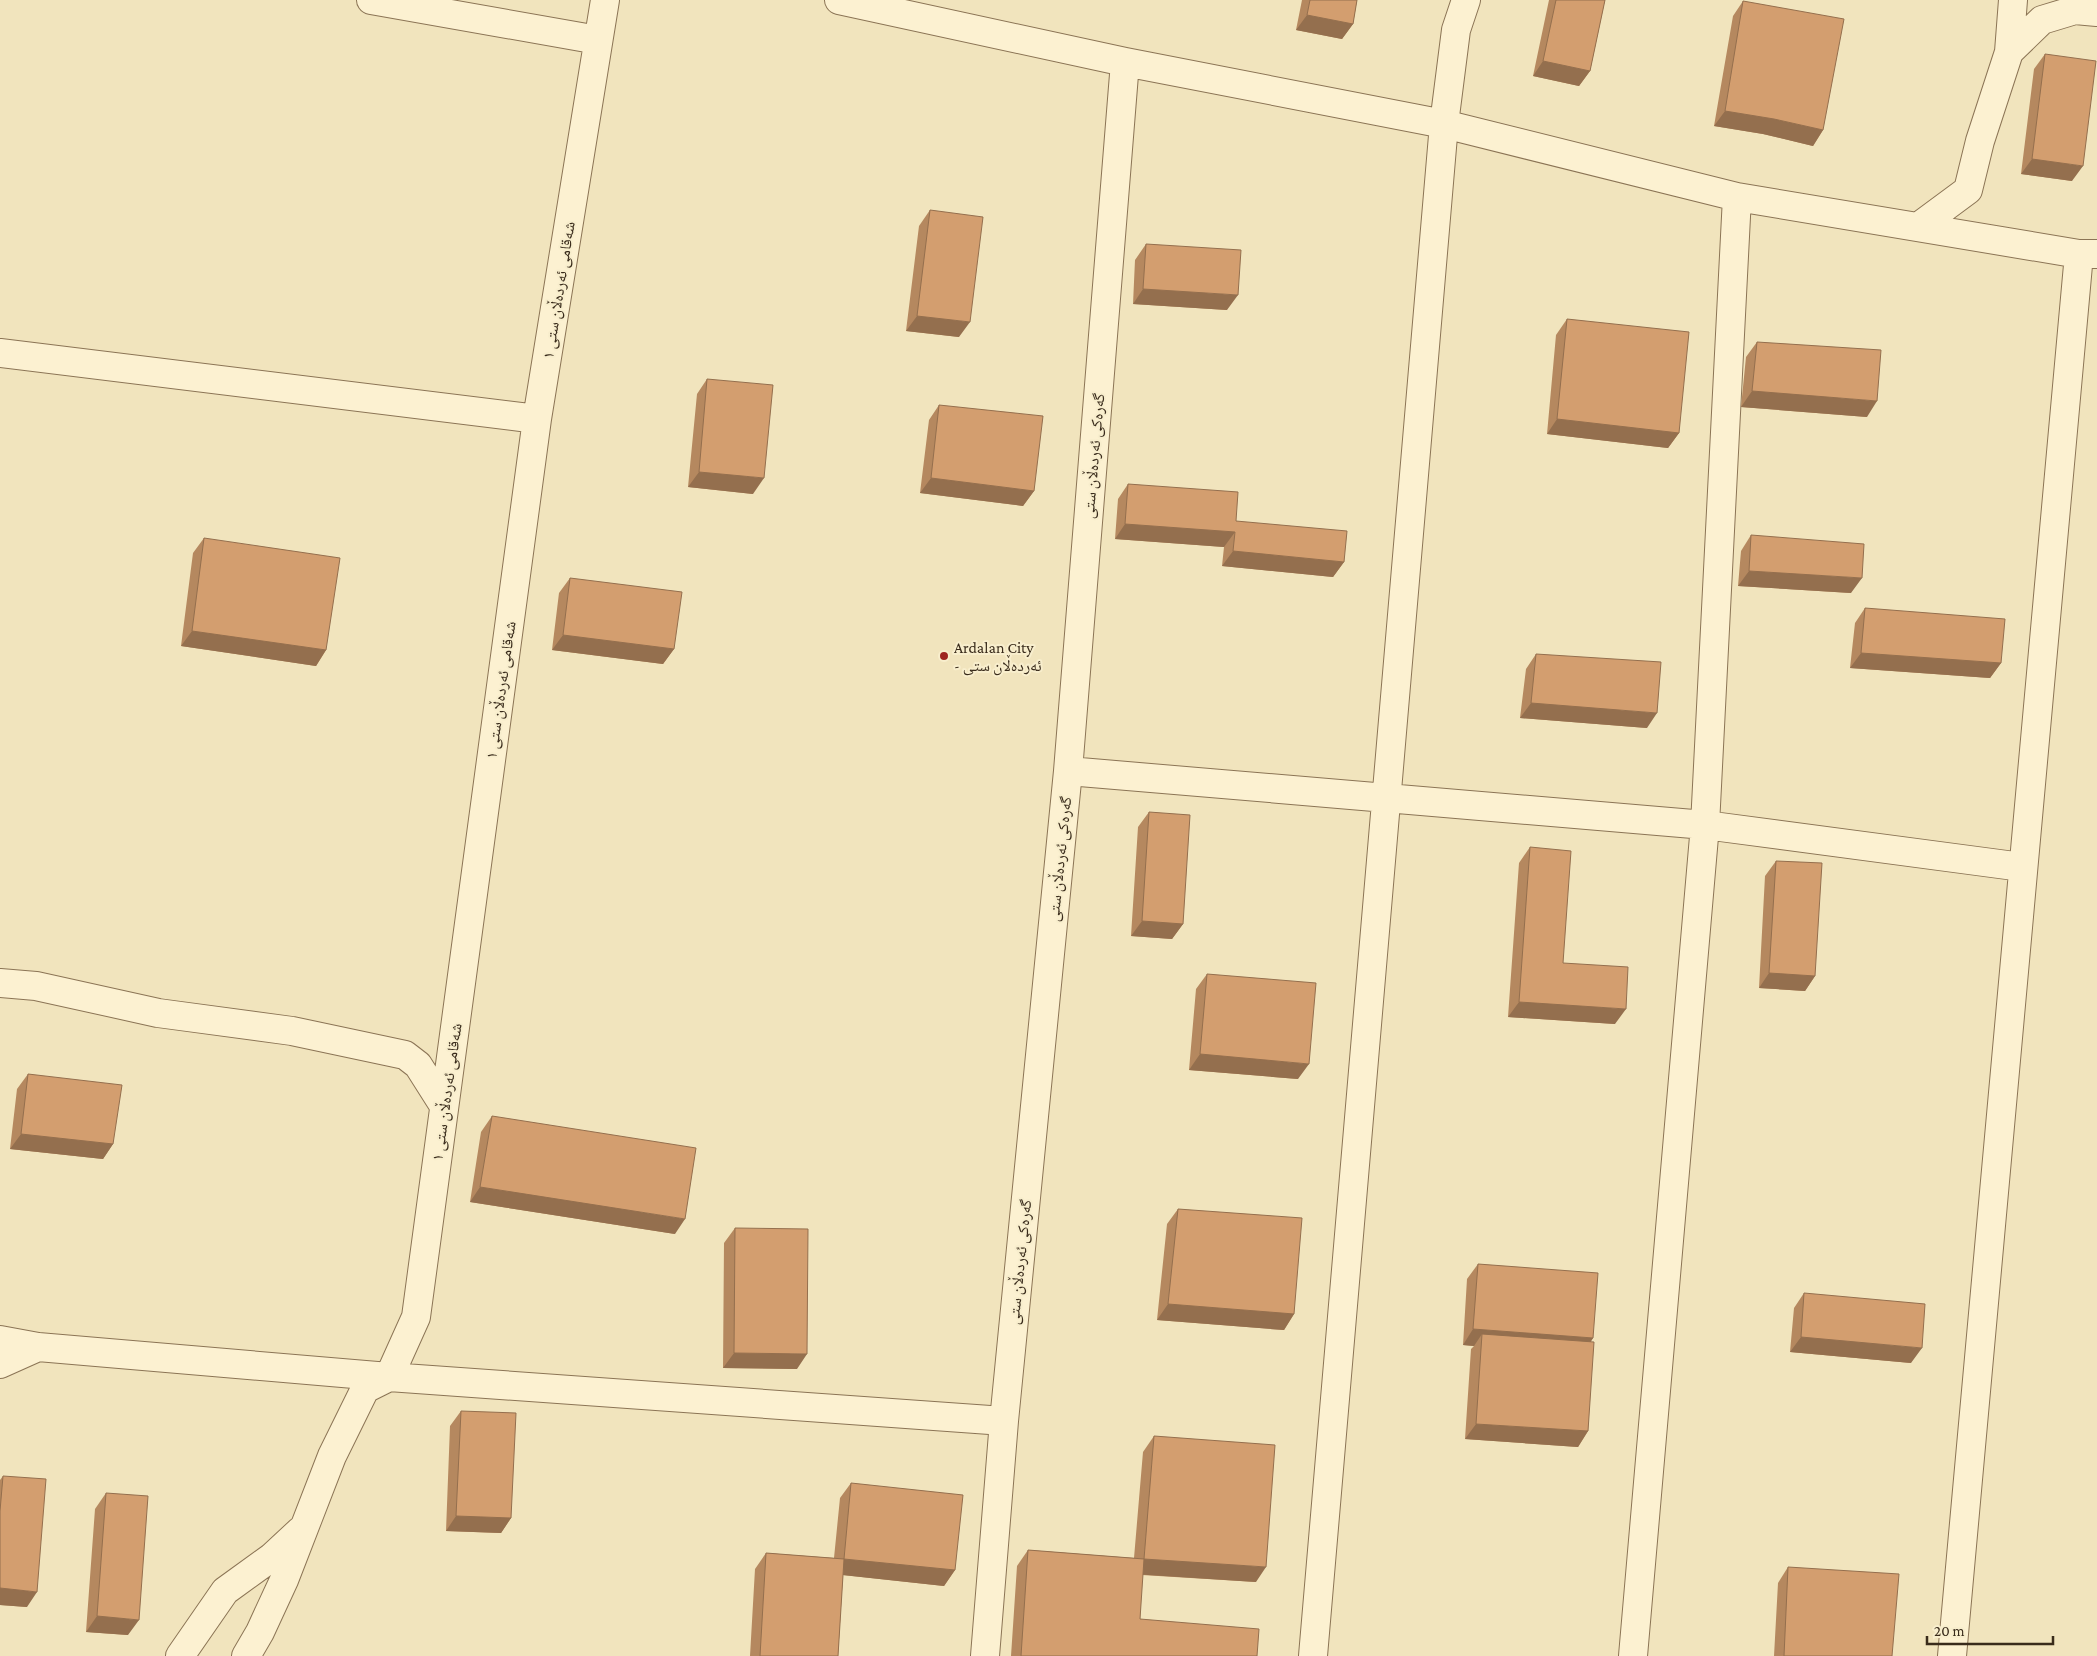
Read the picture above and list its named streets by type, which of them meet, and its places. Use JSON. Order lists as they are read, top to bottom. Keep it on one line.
{"streets":{"street":["شەقامی ئەردەڵان ستی ١","گەرەکی ئەردەڵان ستی"]},"places":["Ardalan City - ئەردەڵان ستی"],"scale_bar":"20 m"}
